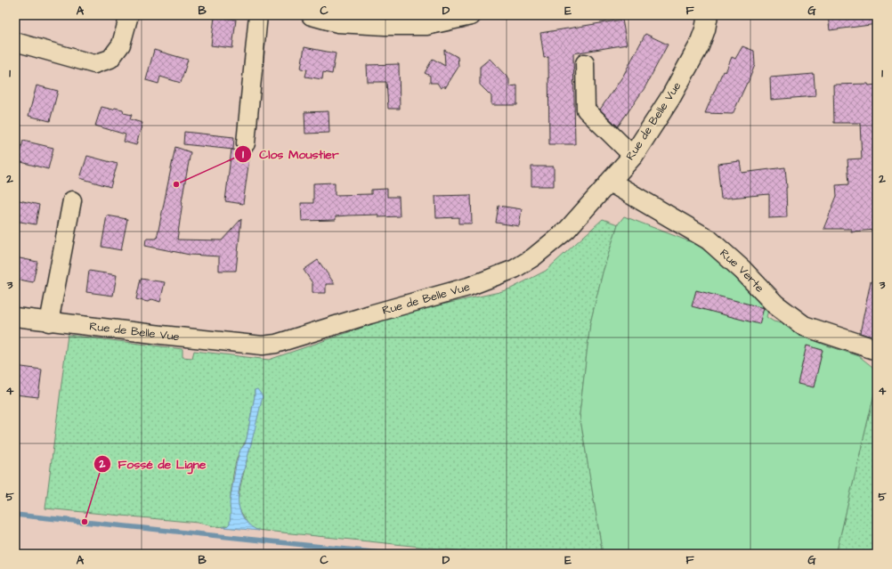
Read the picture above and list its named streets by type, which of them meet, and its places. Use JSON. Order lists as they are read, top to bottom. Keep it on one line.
{"streets":{"street":["Rue de Belle Vue","Rue Verte"]},"crossings":[["Rue de Belle Vue","Rue Verte"]],"places":["Clos Moustier","Fossé de Ligne"],"grid":{"columns":["A","B","C","D","E","F","G"],"rows":["1","2","3","4","5"]}}
